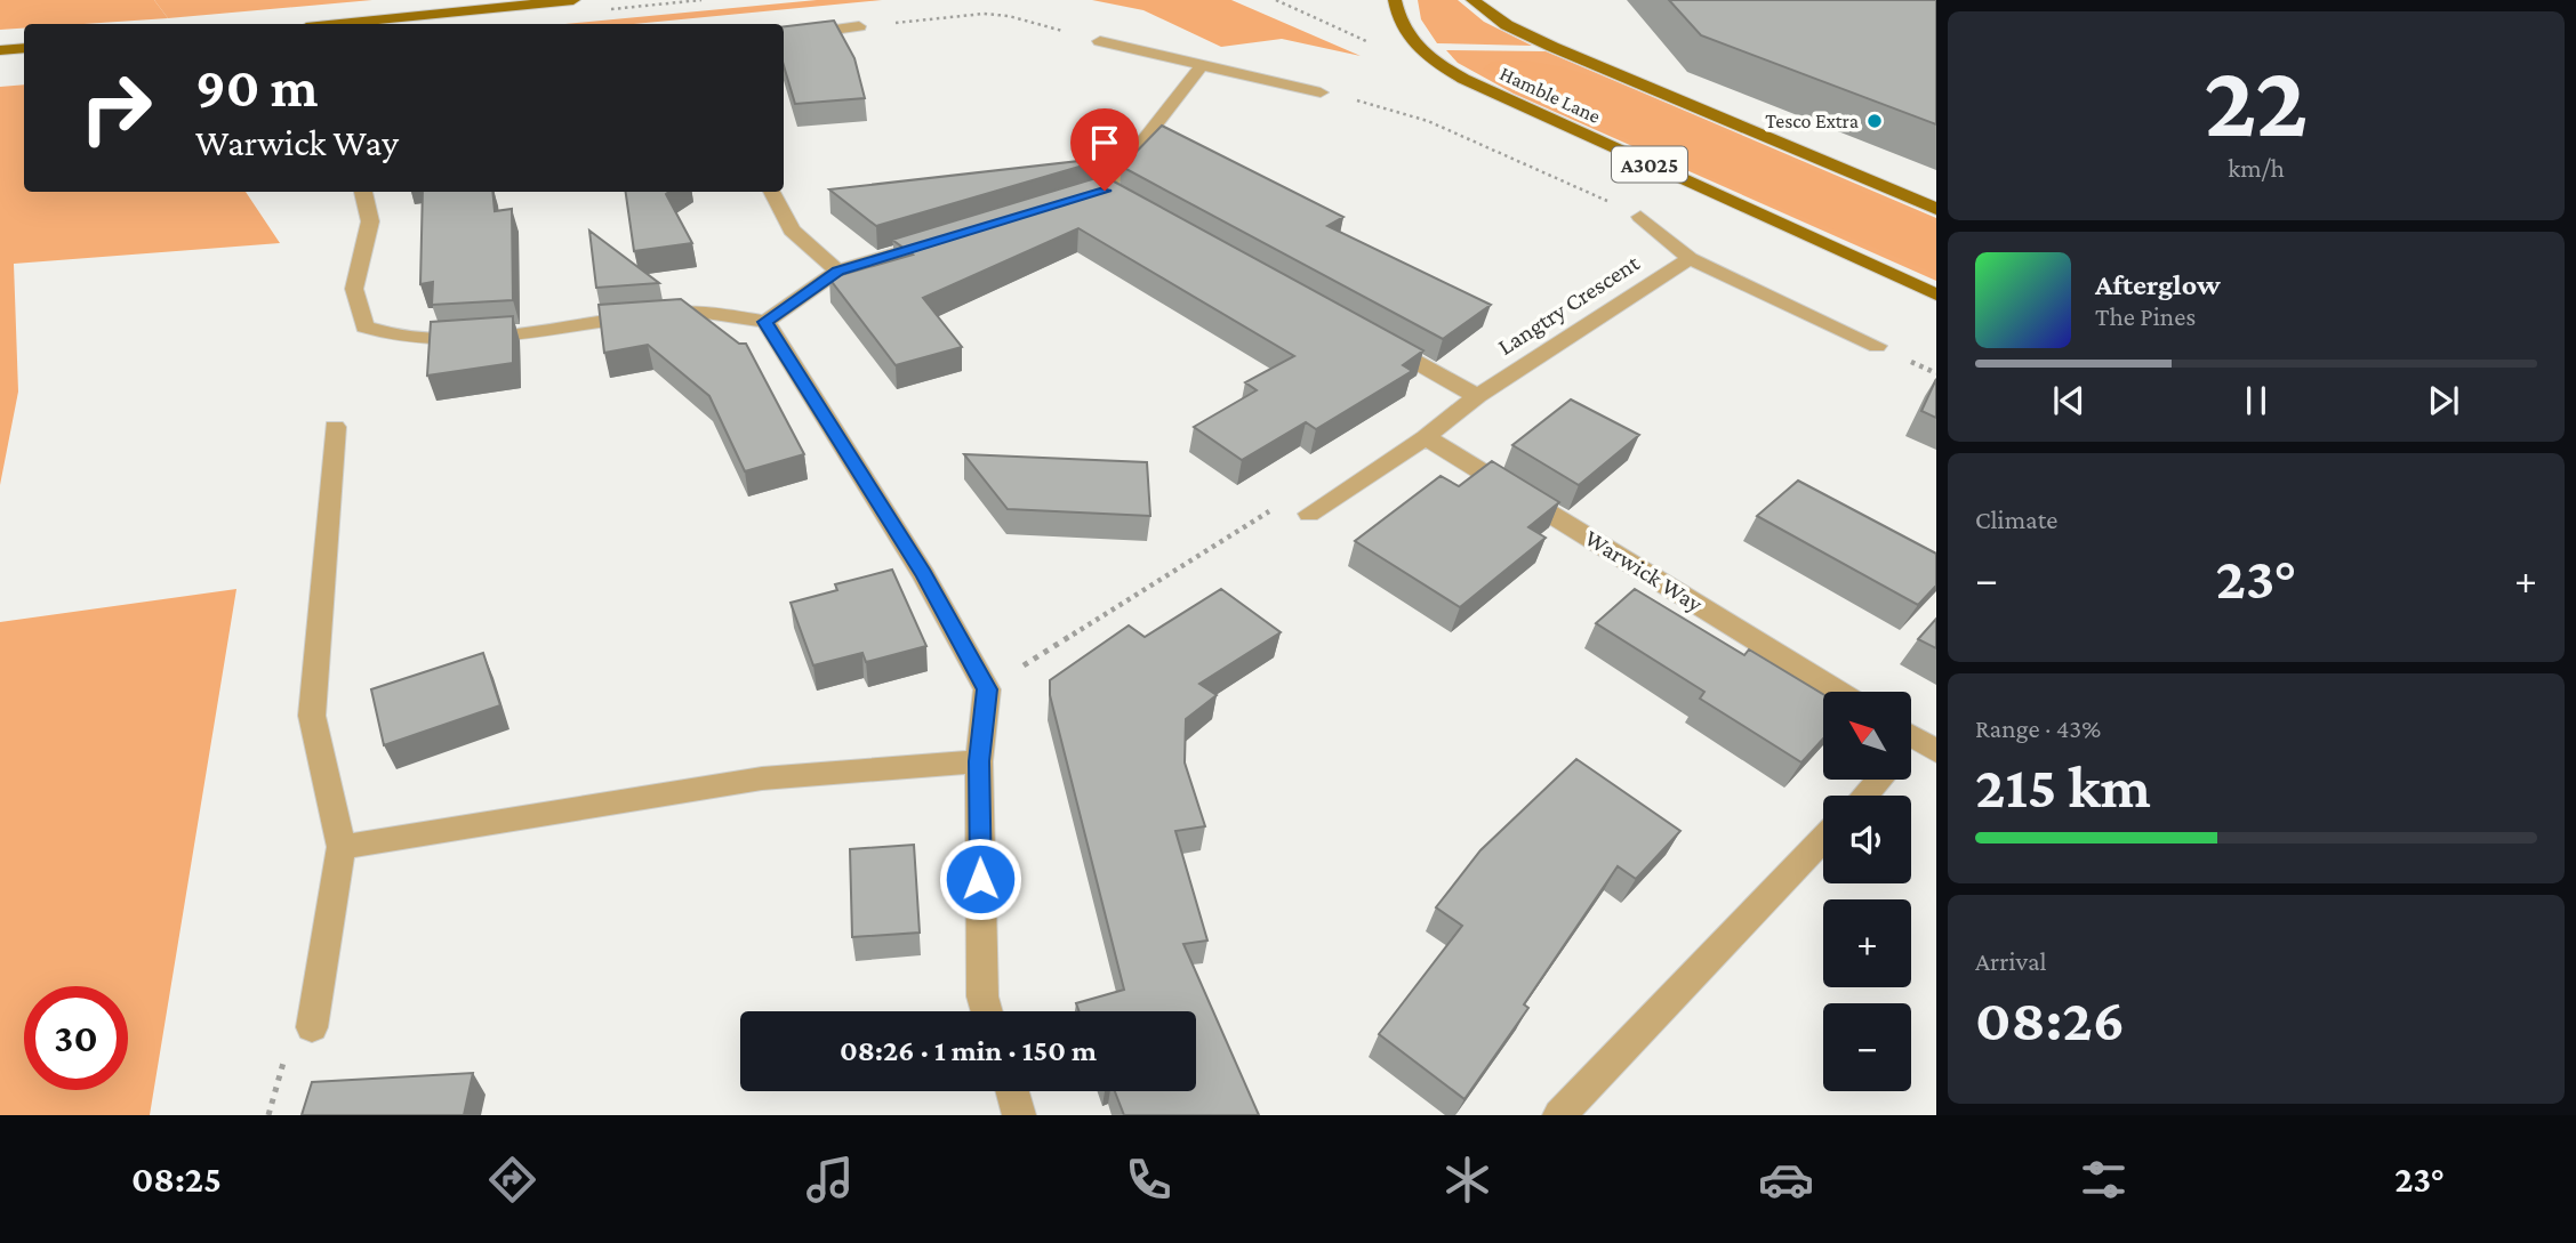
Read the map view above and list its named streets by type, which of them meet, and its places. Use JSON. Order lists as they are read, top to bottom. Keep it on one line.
{"streets":{"main road":["Hamble Lane","A3025"],"street":["Langtry Crescent","Warwick Way"]},"places":["Tesco Extra"],"north":"top left","page":{"tile":[["22","km/h"],"Climate",["Range · 43%","215 km"],["Arrival","08:26"]],"turn":["90 m","Warwick Way"],"song":["Afterglow","The Pines"],"heat":["−","23°","+"],"map_buttons":["+","−"],"limit":"30","trip":"08:26 · 1 min · 150 m","tabs":["08:25","23°"]}}
